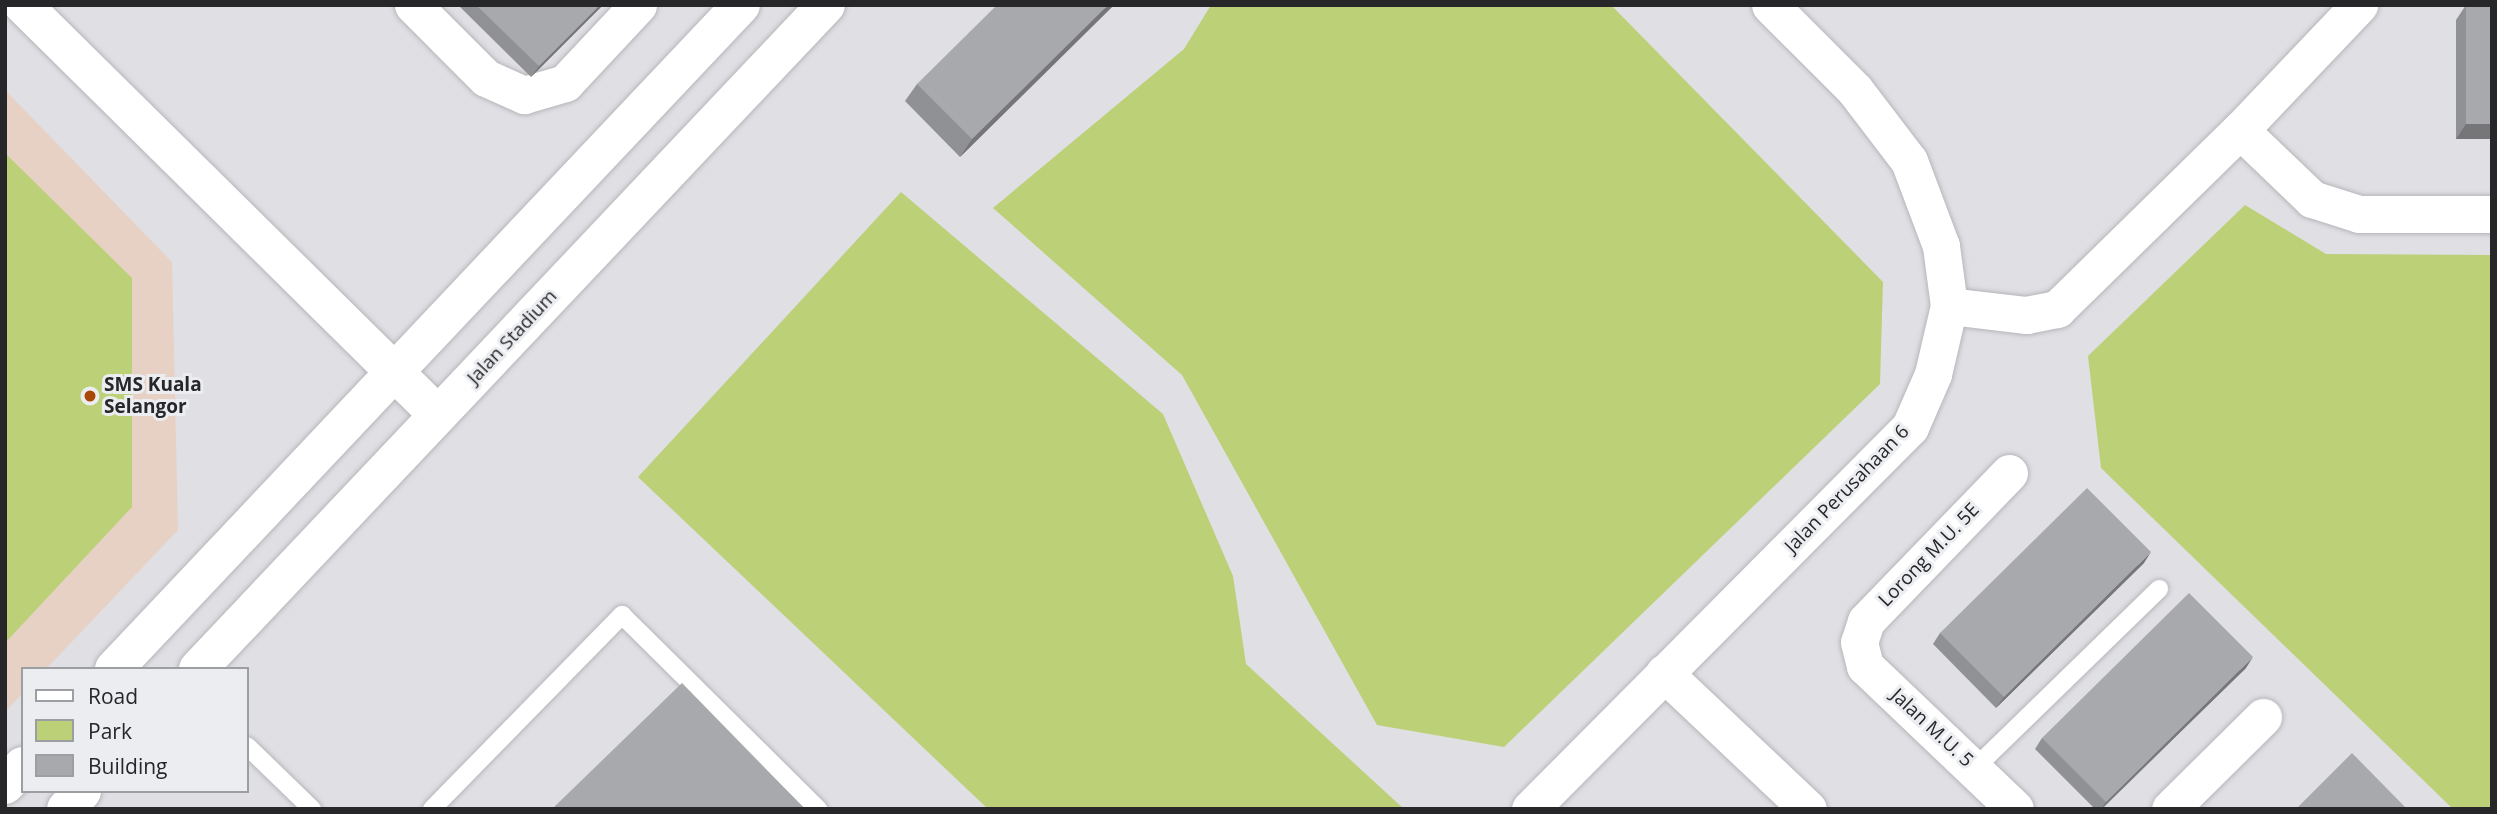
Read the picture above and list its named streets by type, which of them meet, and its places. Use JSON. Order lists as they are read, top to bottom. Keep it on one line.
{"streets":{"street":["Jalan Stadium","Jalan Perusahaan 6","Lorong M.U. 5E","Jalan M.U. 5"]},"crossings":[["Lorong M.U. 5E","Jalan M.U. 5"]],"places":["SMS Kuala Selangor"],"legend":["Road","Park","Building"]}
